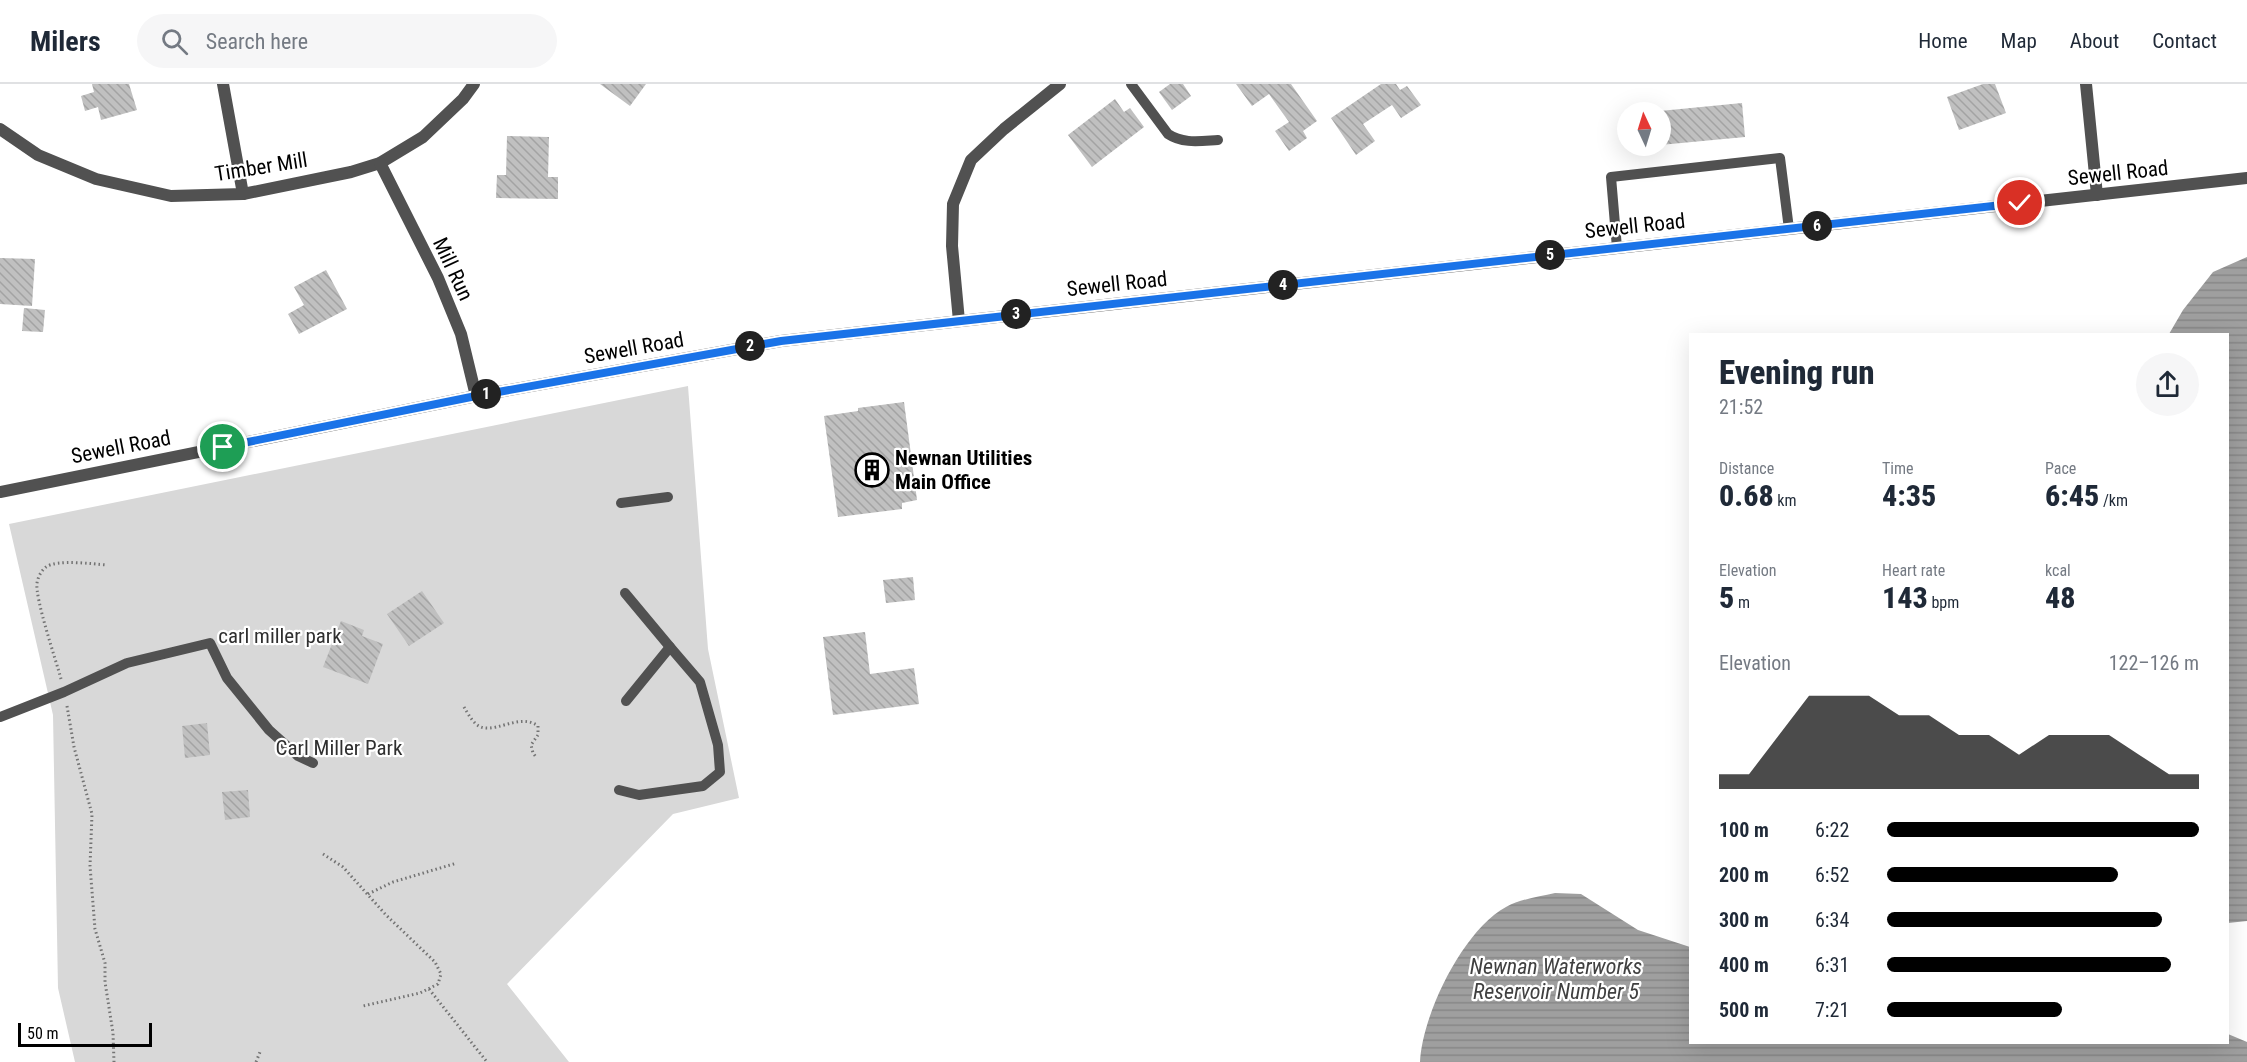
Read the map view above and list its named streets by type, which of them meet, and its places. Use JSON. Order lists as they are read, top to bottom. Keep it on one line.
{"streets":{"street":["Timber Mill","Sewell Road","Mill Run"]},"crossings":[["Timber Mill","Mill Run"],["Sewell Road","Mill Run"]],"water":["Newnan Waterworks Reservoir Number 5"],"parks":["carl miller park","Carl Miller Park"],"places":{"building":["Newnan Utilities Main Office"]},"scale_bar":"50 m","north":"top","page":{"header":"Milers","search":"Search here","nav":["Home","Map","About","Contact"],"pins":["6","5","4","3","2","1"],"heading":["Evening run","21:52"],"stats":[["Distance","0.68 km"],["Time","4:35"],["Pace","6:45 /km"],["Elevation","5 m"],["Heart rate","143 bpm"],["kcal","48"]],"chart":["Elevation","122–126 m"],"list":[{"name":"100 m","note":"6:22"},{"name":"200 m","note":"6:52"},{"name":"300 m","note":"6:34"},{"name":"400 m","note":"6:31"},{"name":"500 m","note":"7:21"}],"scale":"50 m"}}
